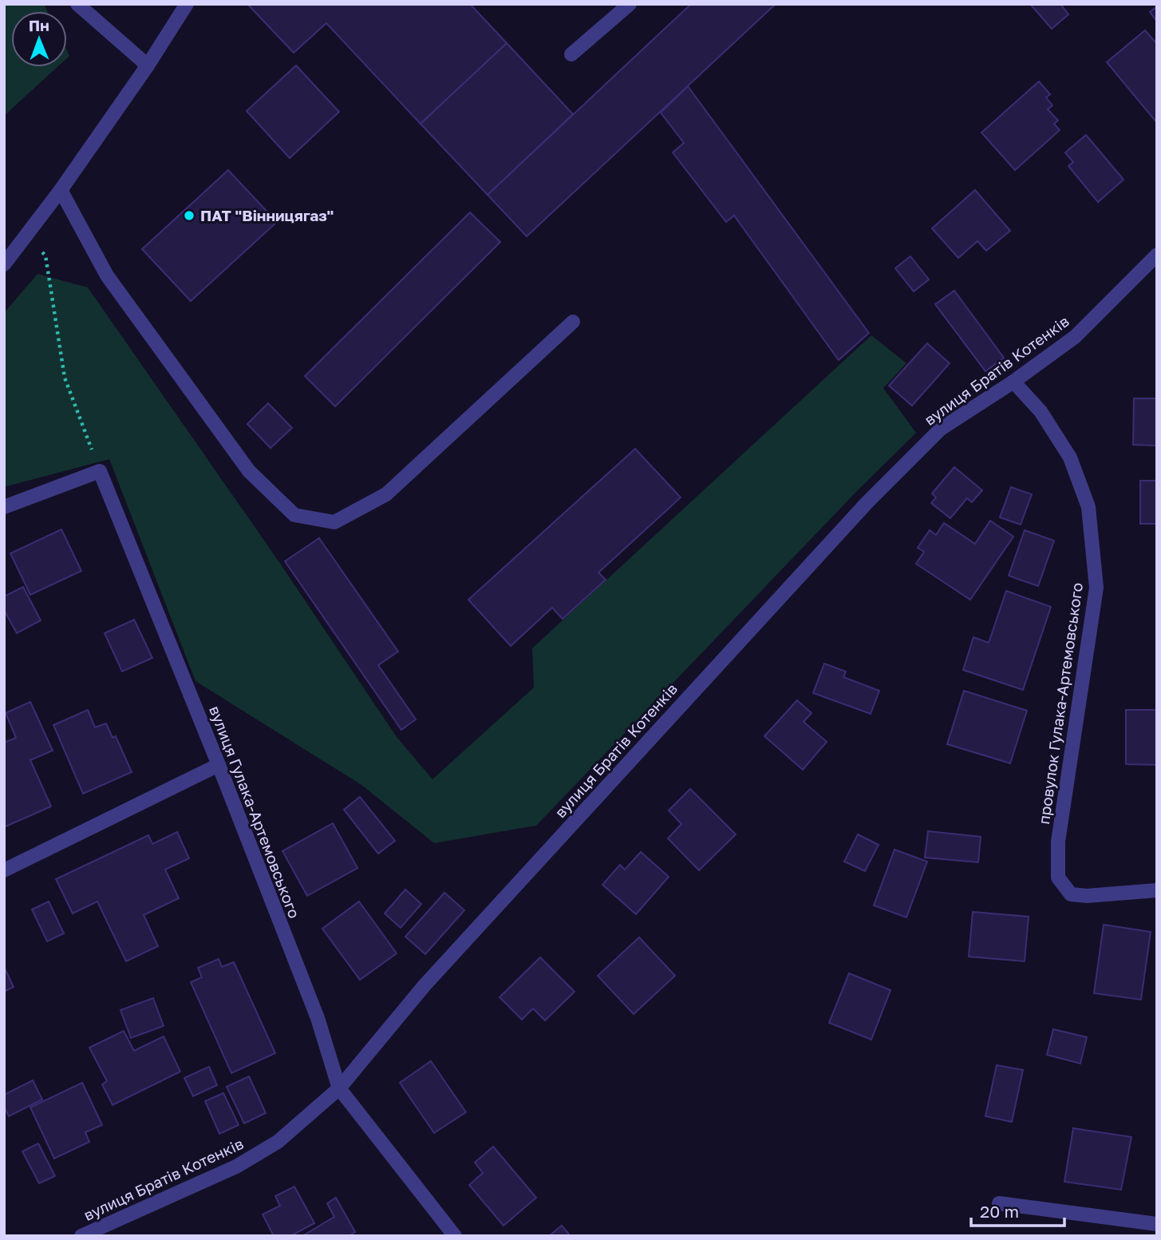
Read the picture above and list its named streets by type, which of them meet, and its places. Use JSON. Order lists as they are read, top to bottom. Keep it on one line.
{"streets":{"street":["вулиця Братів Котенків","провулок Гулака-Артемовського","вулиця Гулака-Артемовського"]},"crossings":[["вулиця Братів Котенків","провулок Гулака-Артемовського"],["вулиця Братів Котенків","вулиця Гулака-Артемовського"]],"places":["ПАТ \"Вінницягаз\""],"scale_bar":"20 m","north":"top"}
